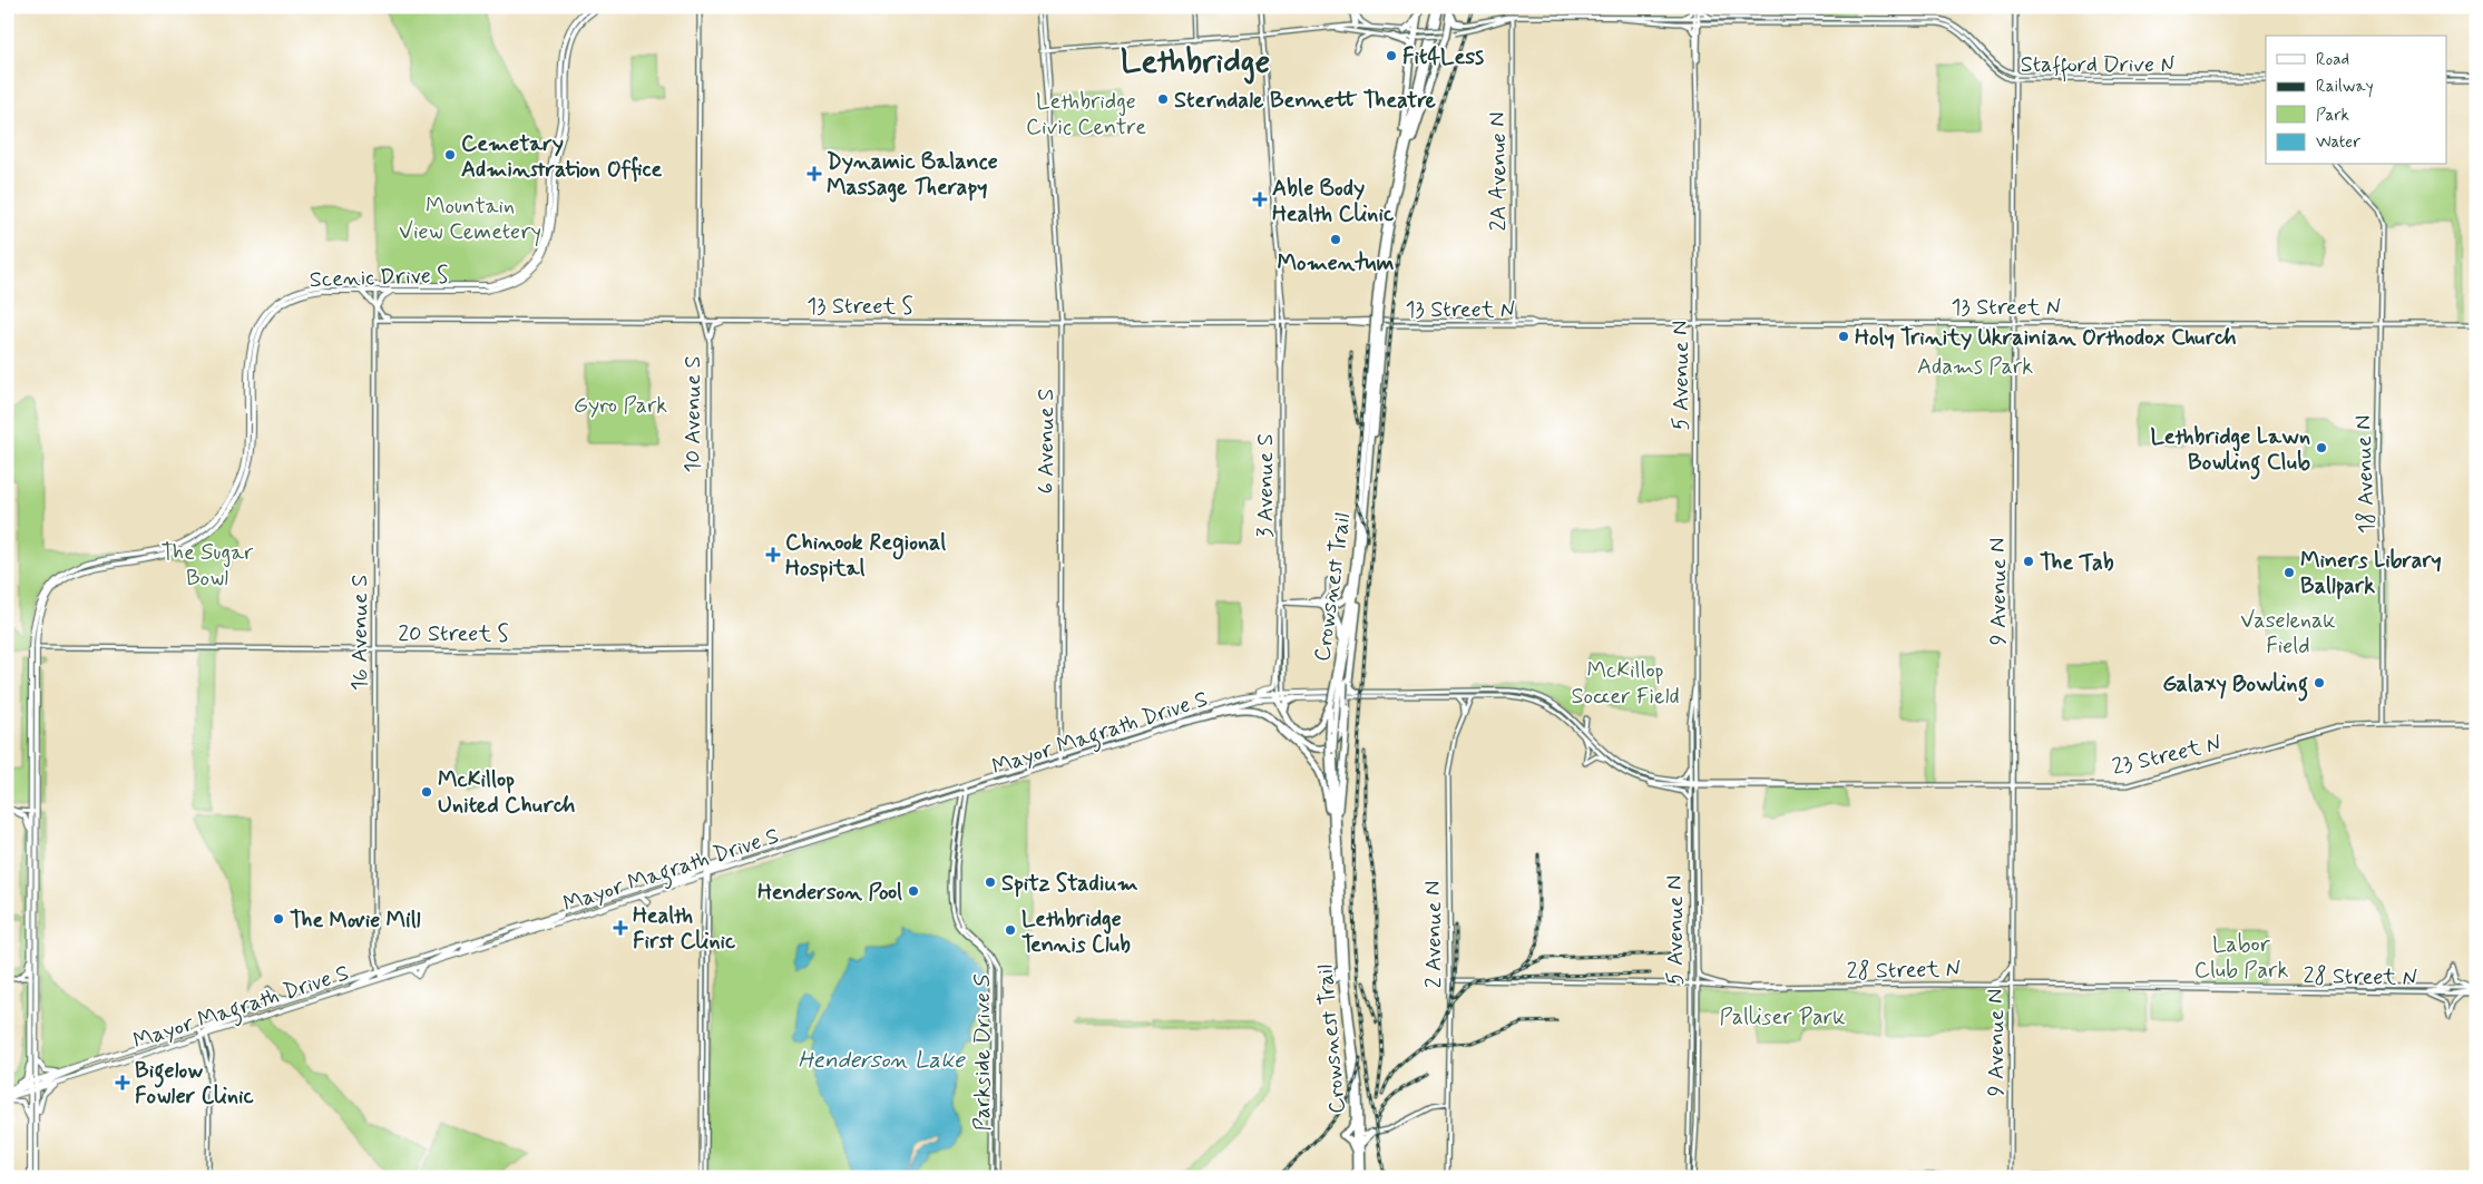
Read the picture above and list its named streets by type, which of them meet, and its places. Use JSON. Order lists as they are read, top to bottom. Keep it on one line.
{"streets":{"highway":["Crowsnest Trail"],"main road":["Scenic Drive S","Mayor Magrath Drive S"],"street":["Stafford Drive N","2A Avenue N","13 Street S","13 Street N","5 Avenue N","10 Avenue S","6 Avenue S","18 Avenue N","3 Avenue S","9 Avenue N","16 Avenue S","20 Street S","23 Street N","2 Avenue N","28 Street N","Parkside Drive S"]},"crossings":[["Stafford Drive N","2A Avenue N"],["Stafford Drive N","5 Avenue N"],["Stafford Drive N","9 Avenue N"],["2A Avenue N","13 Street N"],["Scenic Drive S","16 Avenue S"],["Scenic Drive S","20 Street S"],["Scenic Drive S","Mayor Magrath Drive S"],["13 Street S","13 Street N"],["13 Street S","10 Avenue S"],["13 Street S","6 Avenue S"],["13 Street S","3 Avenue S"],["13 Street S","16 Avenue S"],["13 Street N","5 Avenue N"],["13 Street N","18 Avenue N"],["13 Street N","9 Avenue N"],["5 Avenue N","23 Street N"],["5 Avenue N","28 Street N"],["10 Avenue S","20 Street S"],["10 Avenue S","Mayor Magrath Drive S"],["6 Avenue S","Mayor Magrath Drive S"],["18 Avenue N","23 Street N"],["3 Avenue S","Mayor Magrath Drive S"],["9 Avenue N","23 Street N"],["9 Avenue N","28 Street N"],["16 Avenue S","20 Street S"],["16 Avenue S","Mayor Magrath Drive S"],["Mayor Magrath Drive S","Parkside Drive S"],["2 Avenue N","28 Street N"]],"districts":["Lethbridge"],"water":["Henderson Lake"],"parks":["Lethbridge Civic Centre","Mountain View Cemetery","Adams Park","Gyro Park","The Sugar Bowl","Vaselenak Field","McKillop Soccer Field","Labor Club Park","Palliser Park"],"places":{"other":["Fit4Less","Sterndale Bennett Theatre","Cemetary Adminstration Office","Momentum","Holy Trinity Ukrainian Orthodox Church","Lethbridge Lawn Bowling Club","The Tab","Miners Library Ballpark","Galaxy Bowling","McKillop United Church","Spitz Stadium","Henderson Pool","The Movie Mill","Lethbridge Tennis Club"],"health":["Dynamic Balance Massage Therapy","Able Body Health Clinic","Chinook Regional Hospital","Health First Clinic","Bigelow Fowler Clinic"]},"legend":["Road","Railway","Park","Water"]}
